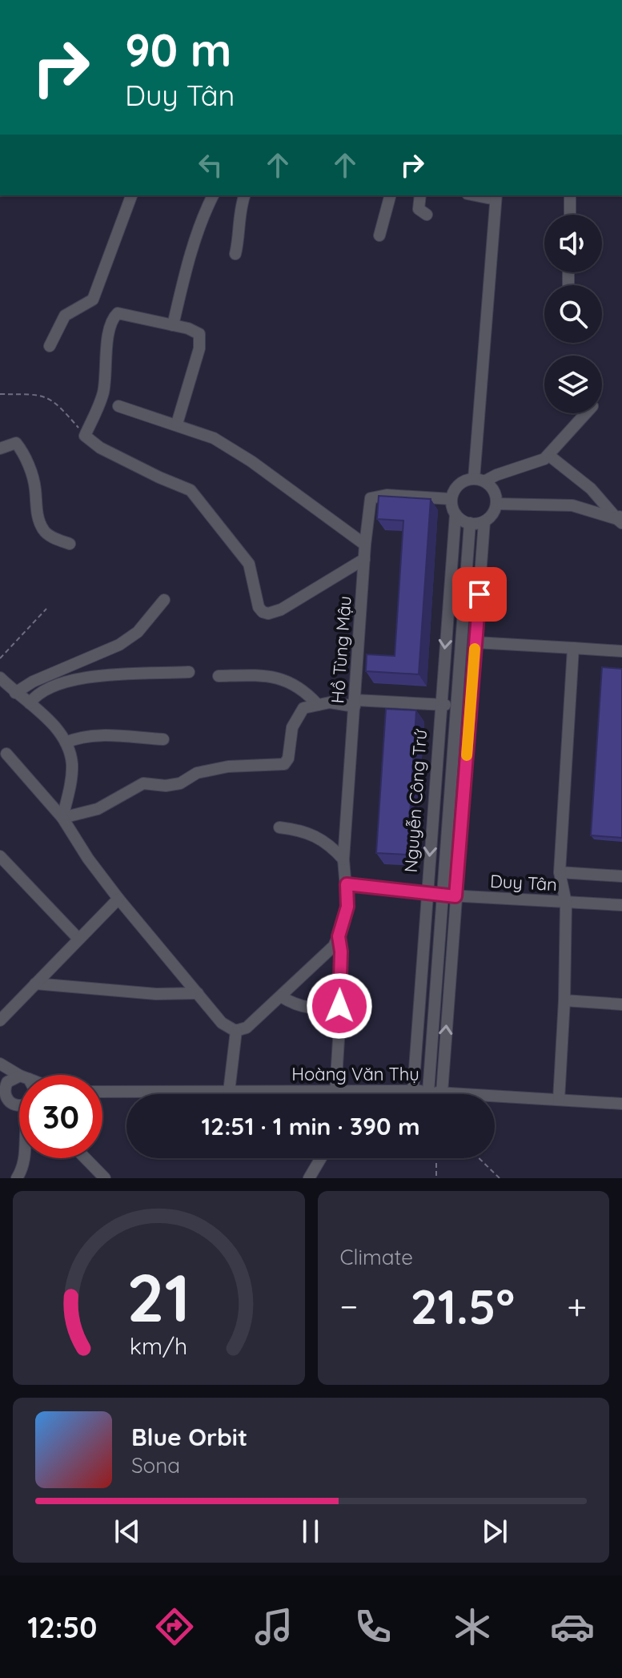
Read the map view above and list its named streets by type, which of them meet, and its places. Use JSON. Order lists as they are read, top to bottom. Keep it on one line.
{"streets":{"street":["Hồ Tùng Mậu","Nguyễn Công Trứ","Duy Tân","Hoàng Văn Thụ"]},"crossings":[["Hồ Tùng Mậu","Nguyễn Công Trứ"],["Hồ Tùng Mậu","Duy Tân"],["Nguyễn Công Trứ","Duy Tân"],["Nguyễn Công Trứ","Hoàng Văn Thụ"]],"page":{"turn":["90 m","Duy Tân"],"limit":"30","trip":"12:51 · 1 min · 390 m","tile":"Climate","heat":["−","21.5°","+"],"song":["Blue Orbit","Sona"],"tabs":"12:50","gauge":["21","km/h"]}}
